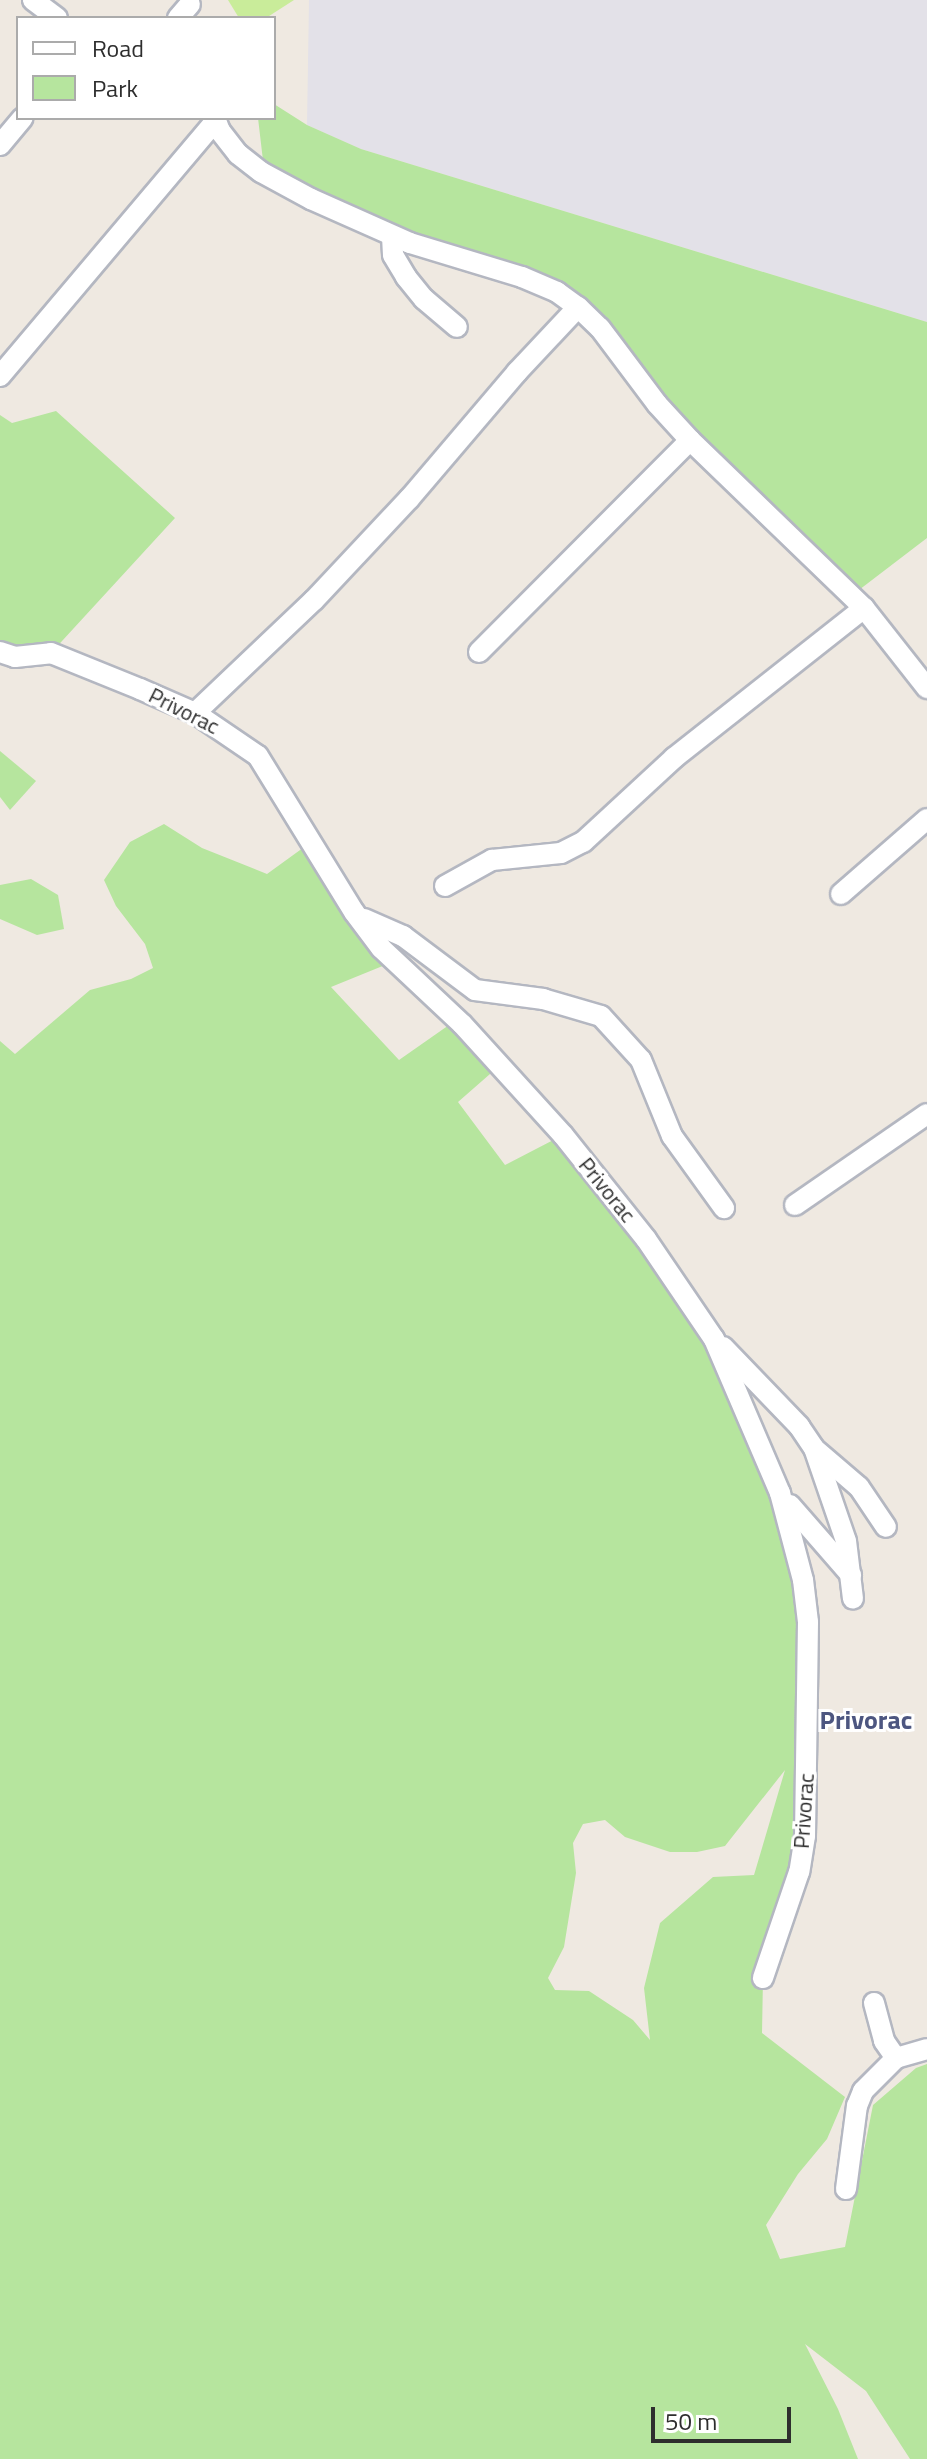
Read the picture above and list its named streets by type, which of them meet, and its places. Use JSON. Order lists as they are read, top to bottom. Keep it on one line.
{"streets":{"street":["Privorac"]},"districts":["Privorac"],"legend":["Road","Park"],"scale_bar":"50 m"}
